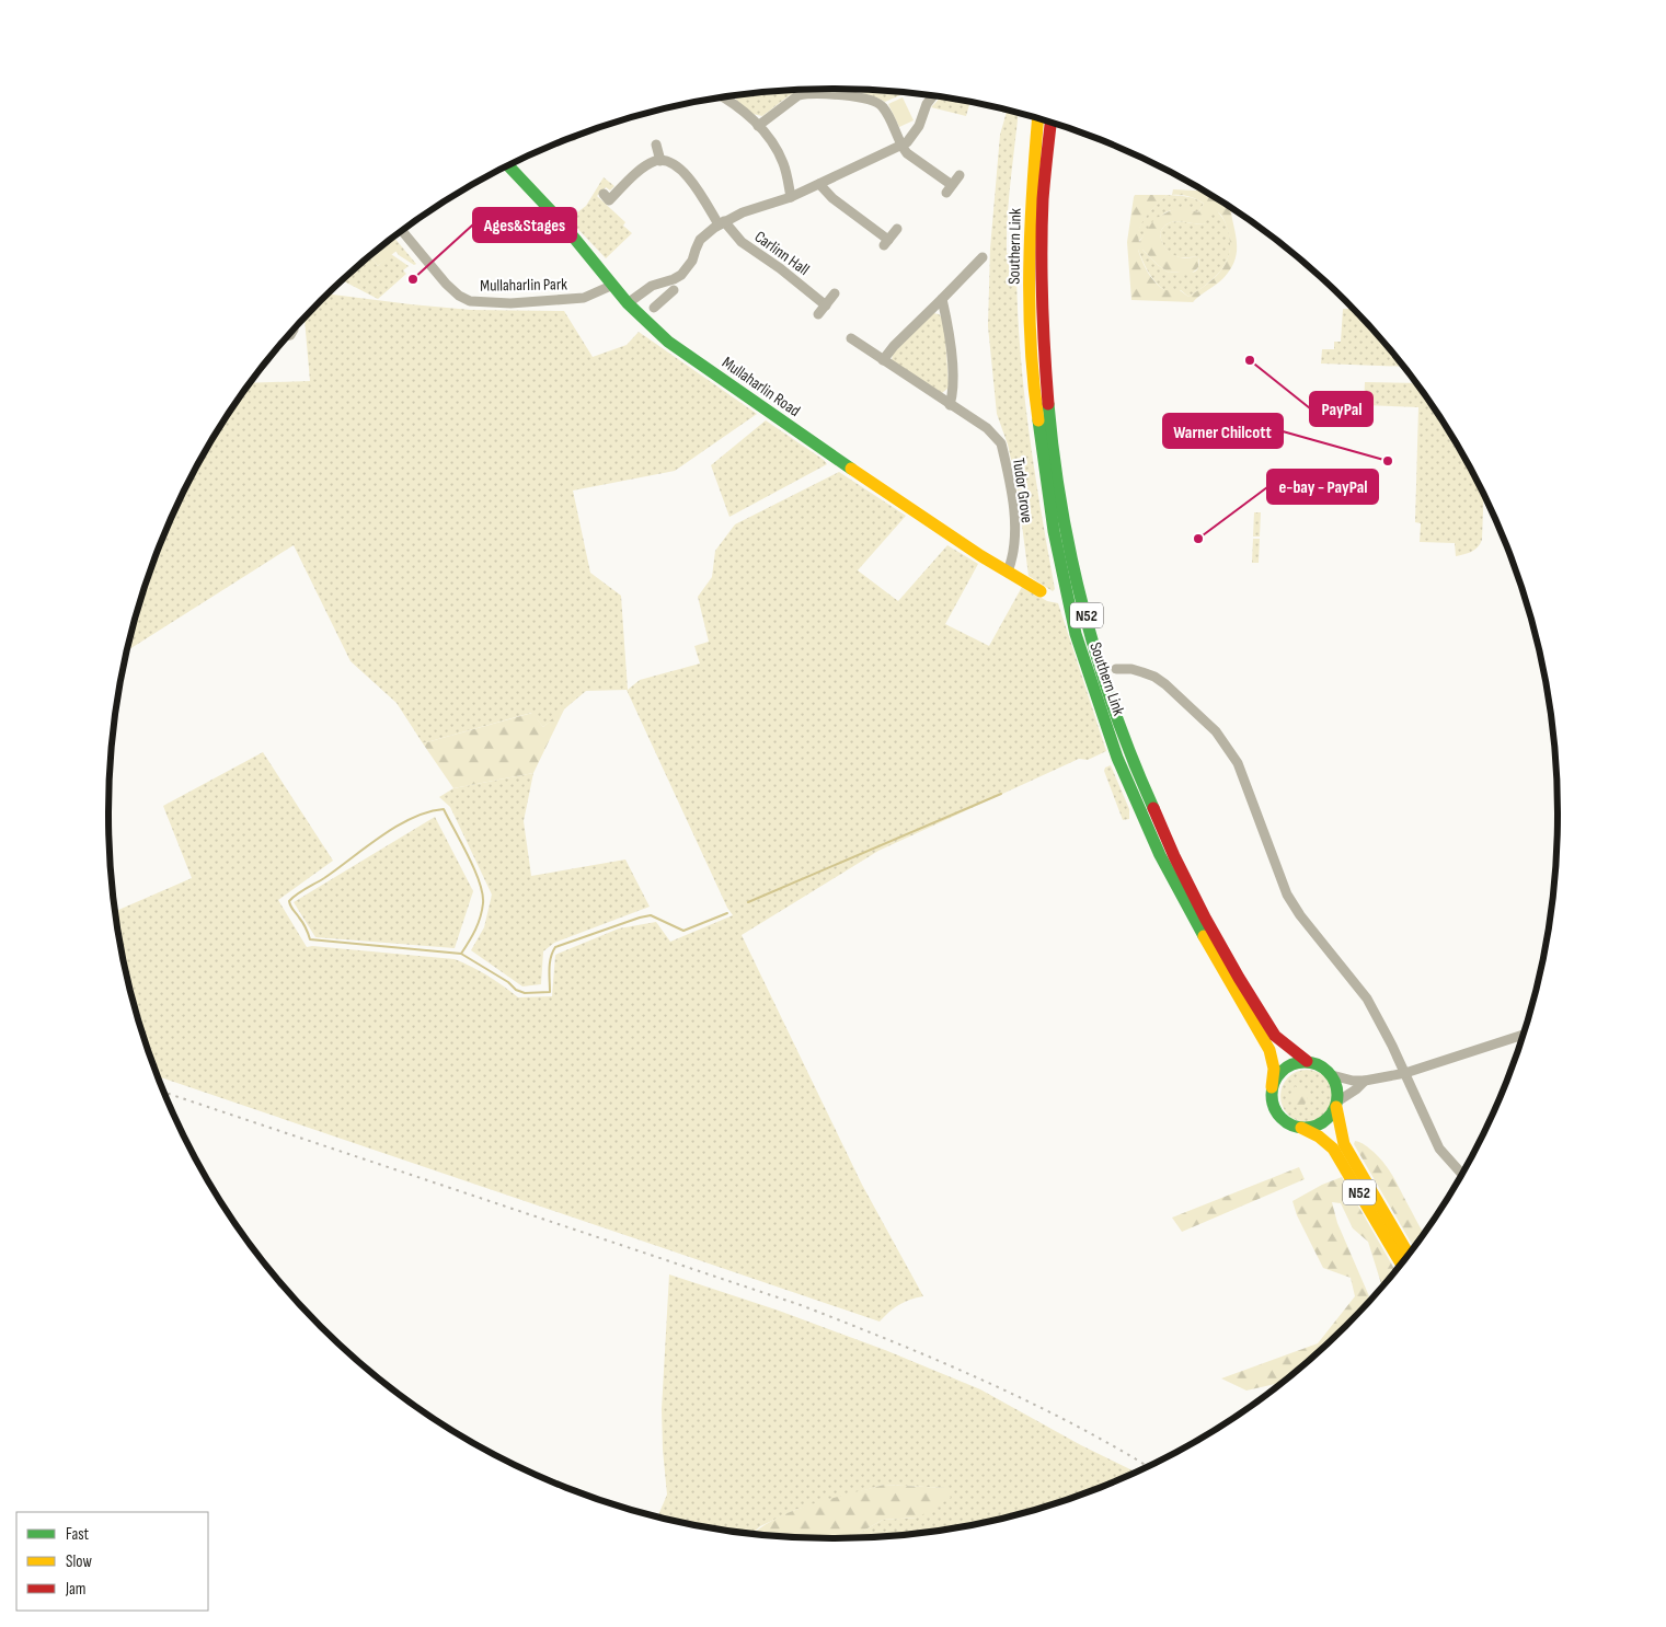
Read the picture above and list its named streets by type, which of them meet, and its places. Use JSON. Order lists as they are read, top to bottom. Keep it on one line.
{"streets":{"main road":["Southern Link","Mullaharlin Road","N52"],"street":["Carlinn Hall","Mullaharlin Park","Tudor Grove"]},"crossings":[["Southern Link","N52"],["Carlinn Hall","Mullaharlin Road"],["Mullaharlin Park","Mullaharlin Road"],["Mullaharlin Road","Tudor Grove"]],"places":["Ages&Stages","PayPal","Warner Chilcott","e-bay - PayPal"],"legend":["Fast","Slow","Jam"]}
